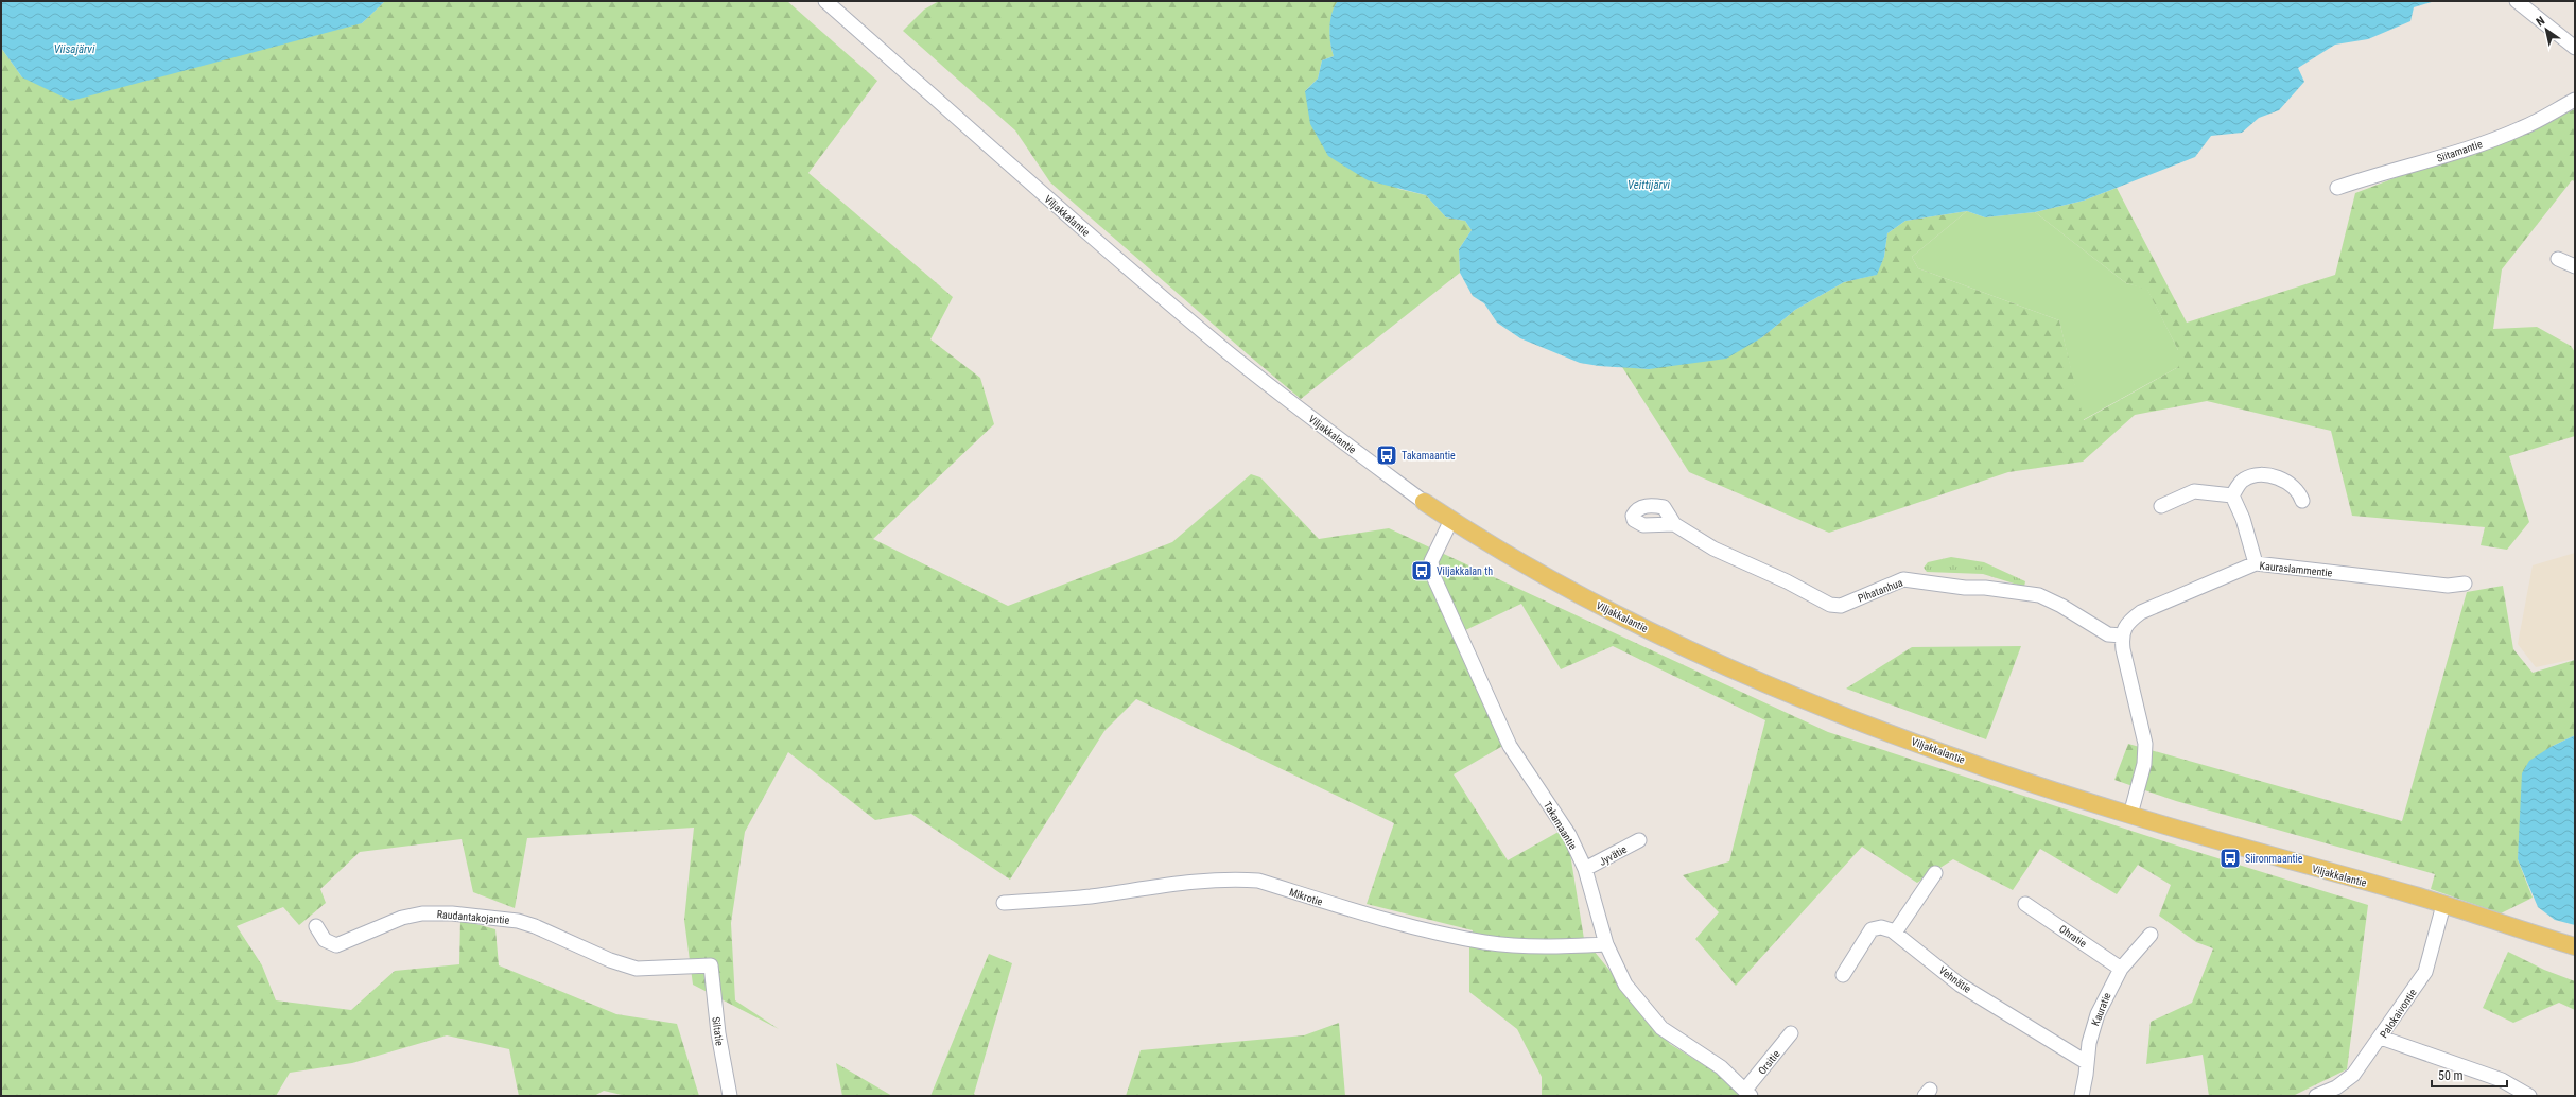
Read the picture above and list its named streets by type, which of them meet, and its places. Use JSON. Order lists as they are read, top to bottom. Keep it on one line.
{"streets":{"main road":["Viljakkalantie"],"street":["Siitamantie","Kauraslammentie","Pihatanhua","Takamaantie","Jyvätie","Mikrotie","Raudantakojantie","Ohratie","Vehnätie","Kauratie","Palokaivontie","Siltatie","Orsitie"]},"crossings":[["Viljakkalantie","Takamaantie"],["Viljakkalantie","Palokaivontie"],["Kauraslammentie","Pihatanhua"],["Takamaantie","Jyvätie"],["Takamaantie","Mikrotie"],["Takamaantie","Orsitie"],["Raudantakojantie","Siltatie"],["Ohratie","Kauratie"],["Vehnätie","Kauratie"]],"water":["Viisajärvi","Veittijärvi"],"places":{"bus stop":["Takamaantie","Viljakkalan th","Siironmaantie"]},"scale_bar":"50 m","north":"top left"}
